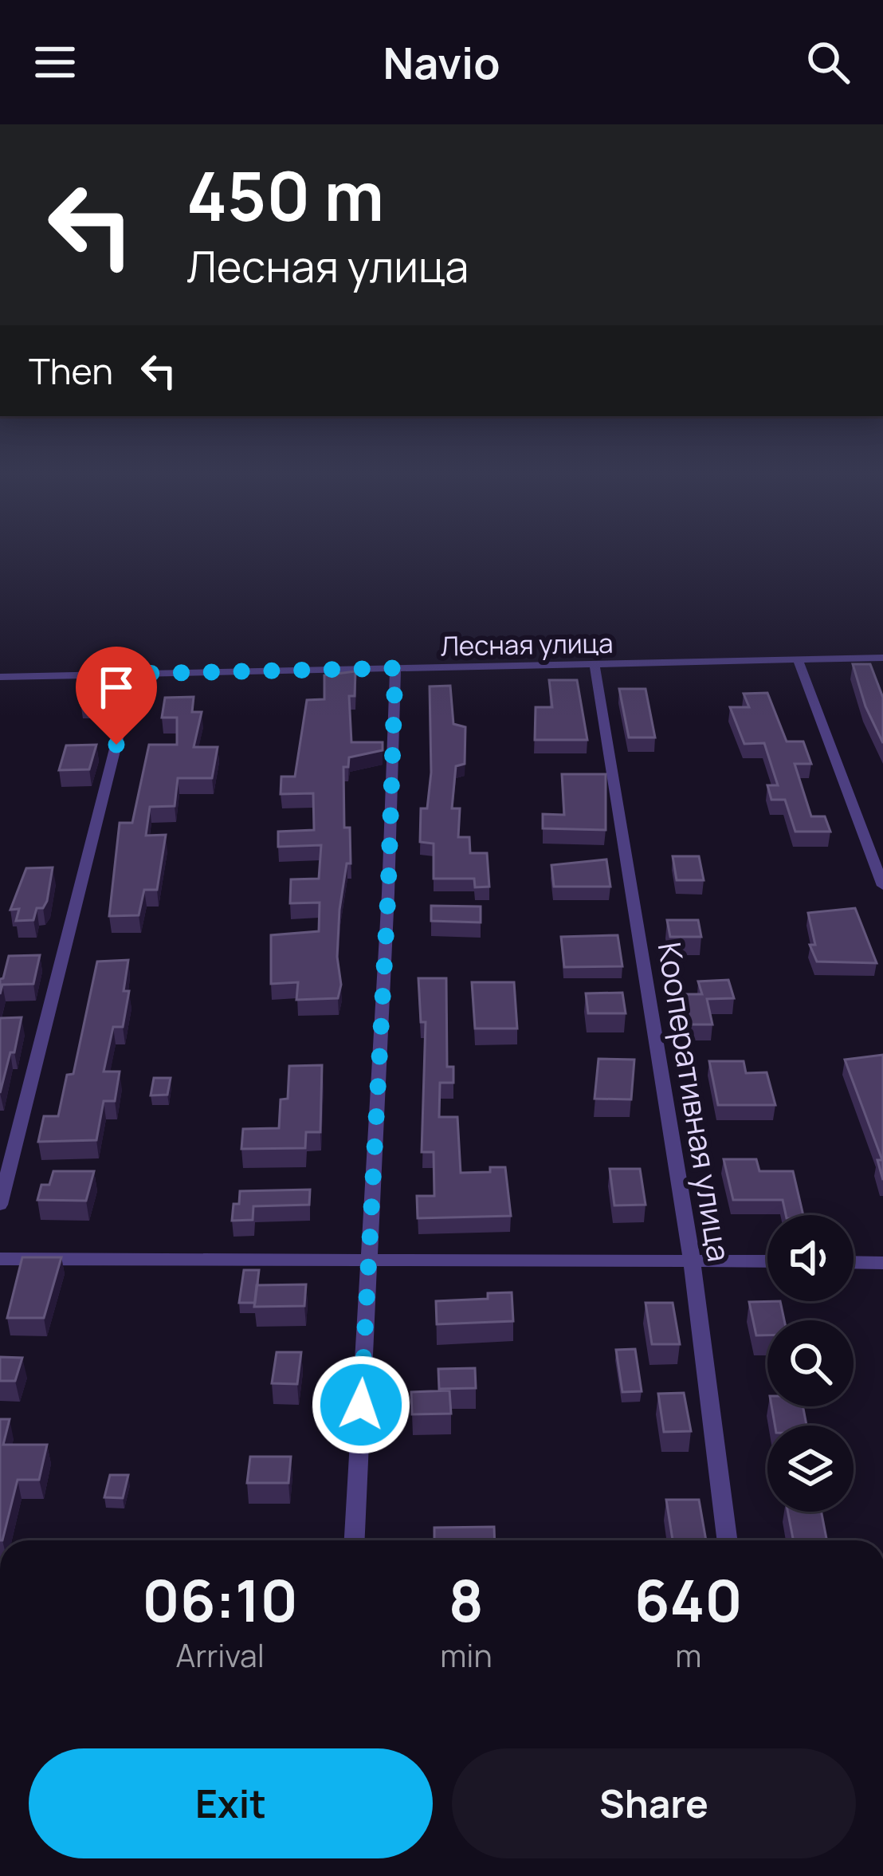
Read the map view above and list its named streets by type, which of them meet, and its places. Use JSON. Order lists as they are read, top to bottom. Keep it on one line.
{"streets":{"street":["Лесная улица","Кооперативная улица"]},"crossings":[["Лесная улица","Кооперативная улица"]],"page":{"header":"Navio","turn":["450 m","Лесная улица"],"then":"Then","eta":["06:10","Arrival","8","min","640","m"],"buttons":["Exit","Share"]}}
